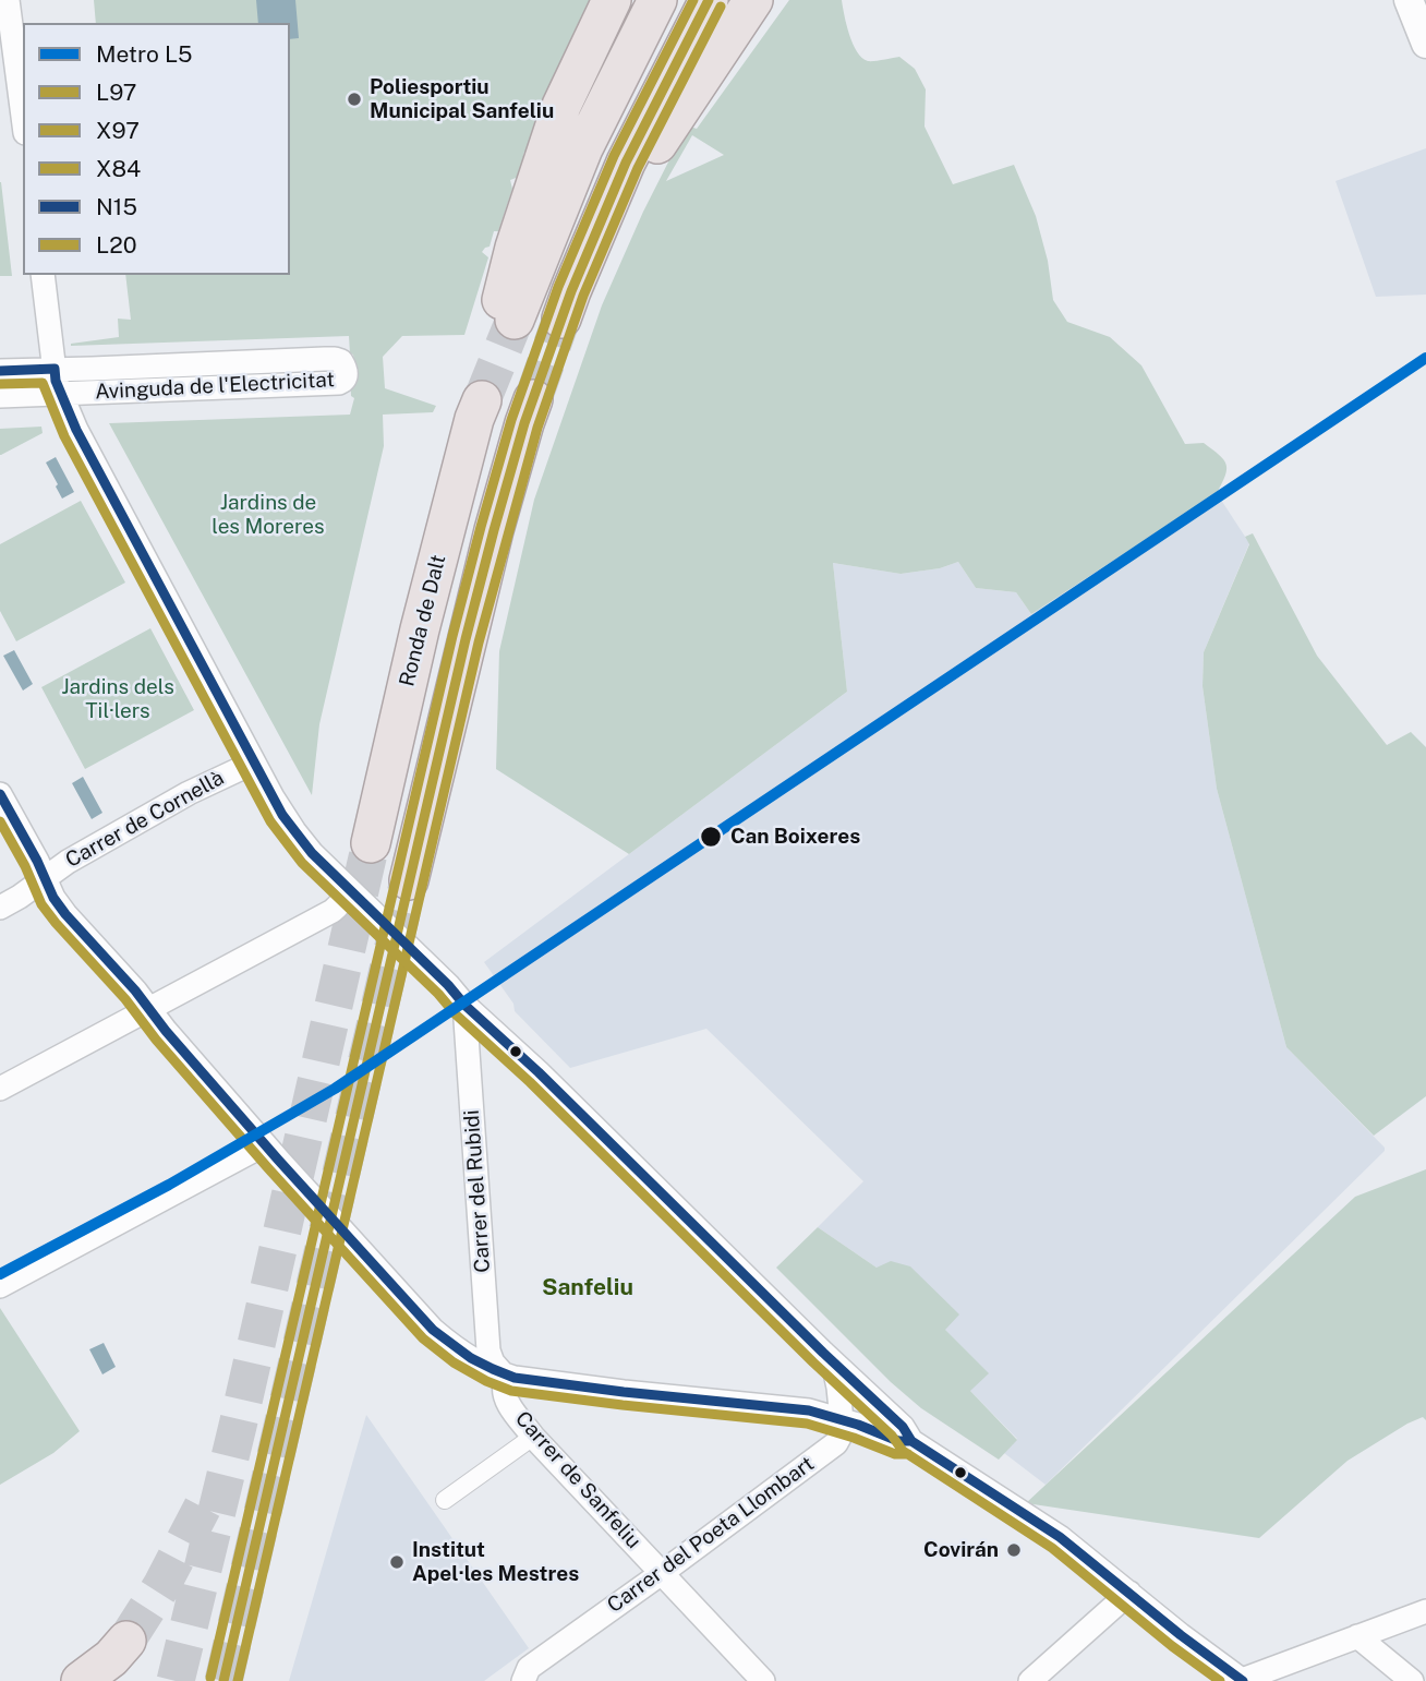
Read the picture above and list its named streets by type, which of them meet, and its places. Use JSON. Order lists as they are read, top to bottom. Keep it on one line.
{"streets":{"highway":["Ronda de Dalt"],"street":["Avinguda de l'Electricitat","Carrer de Cornellà","Carrer del Rubidi","Carrer de Sanfeliu","Carrer del Poeta Llombart"]},"crossings":[["Carrer del Rubidi","Carrer de Sanfeliu"],["Carrer de Sanfeliu","Carrer del Poeta Llombart"]],"districts":["Sanfeliu"],"parks":["Jardins de les Moreres","Jardins dels Til·lers"],"places":["Poliesportiu Municipal Sanfeliu","Can Boixeres","Covirán","Institut Apel·les Mestres"],"lines":["transit line L97","transit line X84","transit line X97","metro line L5","transit line N15","transit line L20"],"legend":["Metro L5","L97","X97","X84","N15","L20"]}
